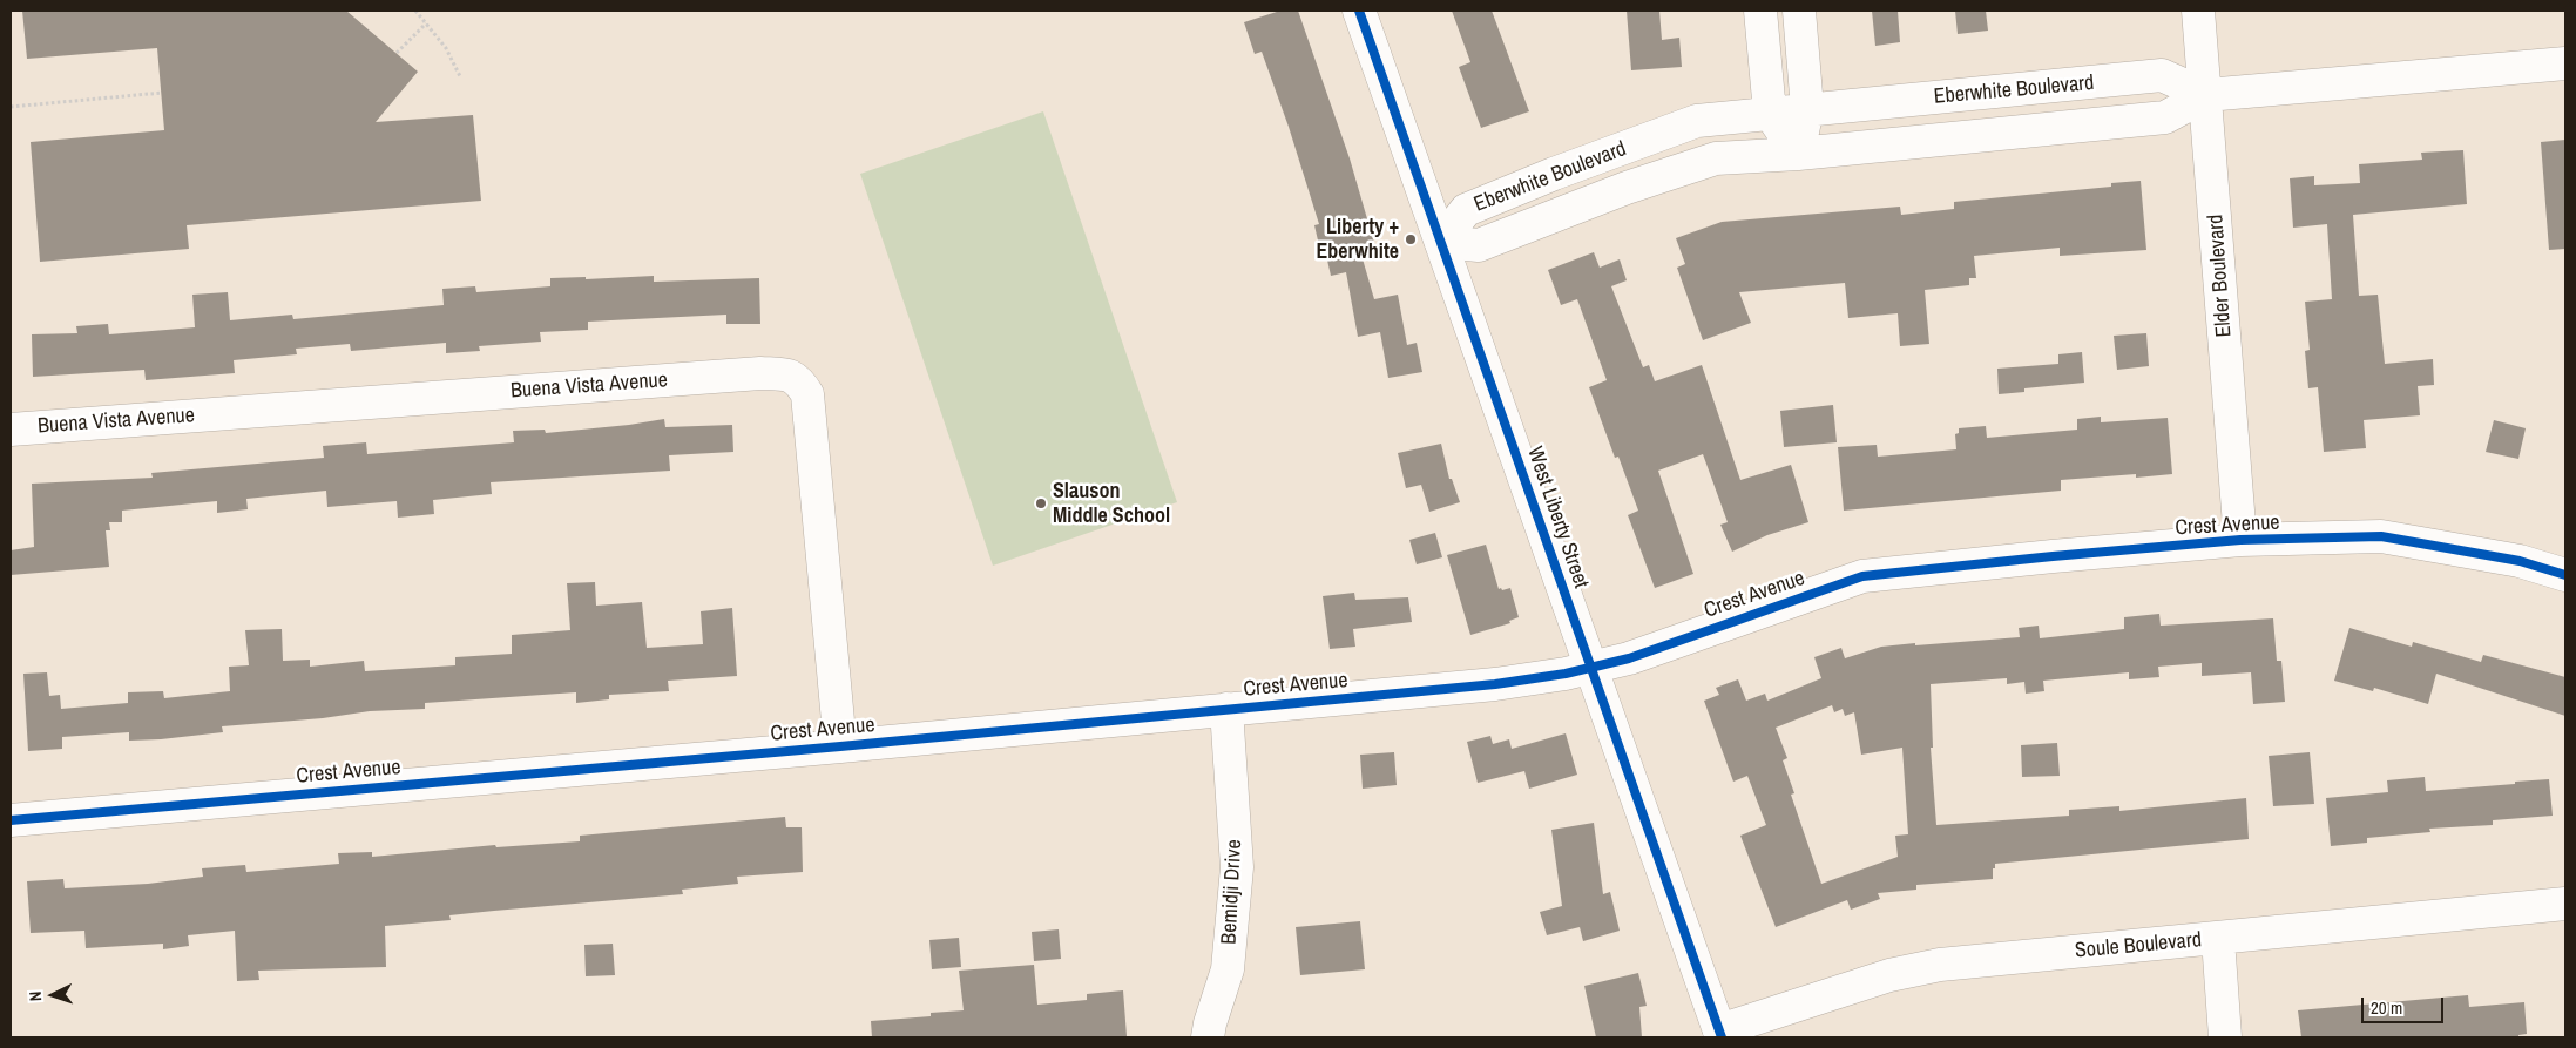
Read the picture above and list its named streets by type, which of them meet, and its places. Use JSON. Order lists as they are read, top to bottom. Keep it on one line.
{"streets":{"street":["Eberwhite Boulevard","Elder Boulevard","Buena Vista Avenue","West Liberty Street","Crest Avenue","Bemidji Drive","Soule Boulevard"]},"crossings":[["Eberwhite Boulevard","Elder Boulevard"],["Eberwhite Boulevard","West Liberty Street"],["Elder Boulevard","Crest Avenue"],["Buena Vista Avenue","Crest Avenue"],["West Liberty Street","Crest Avenue"],["West Liberty Street","Soule Boulevard"],["Crest Avenue","Bemidji Drive"]],"places":["Liberty + Eberwhite","Slauson Middle School"],"scale_bar":"20 m","north":"left"}
